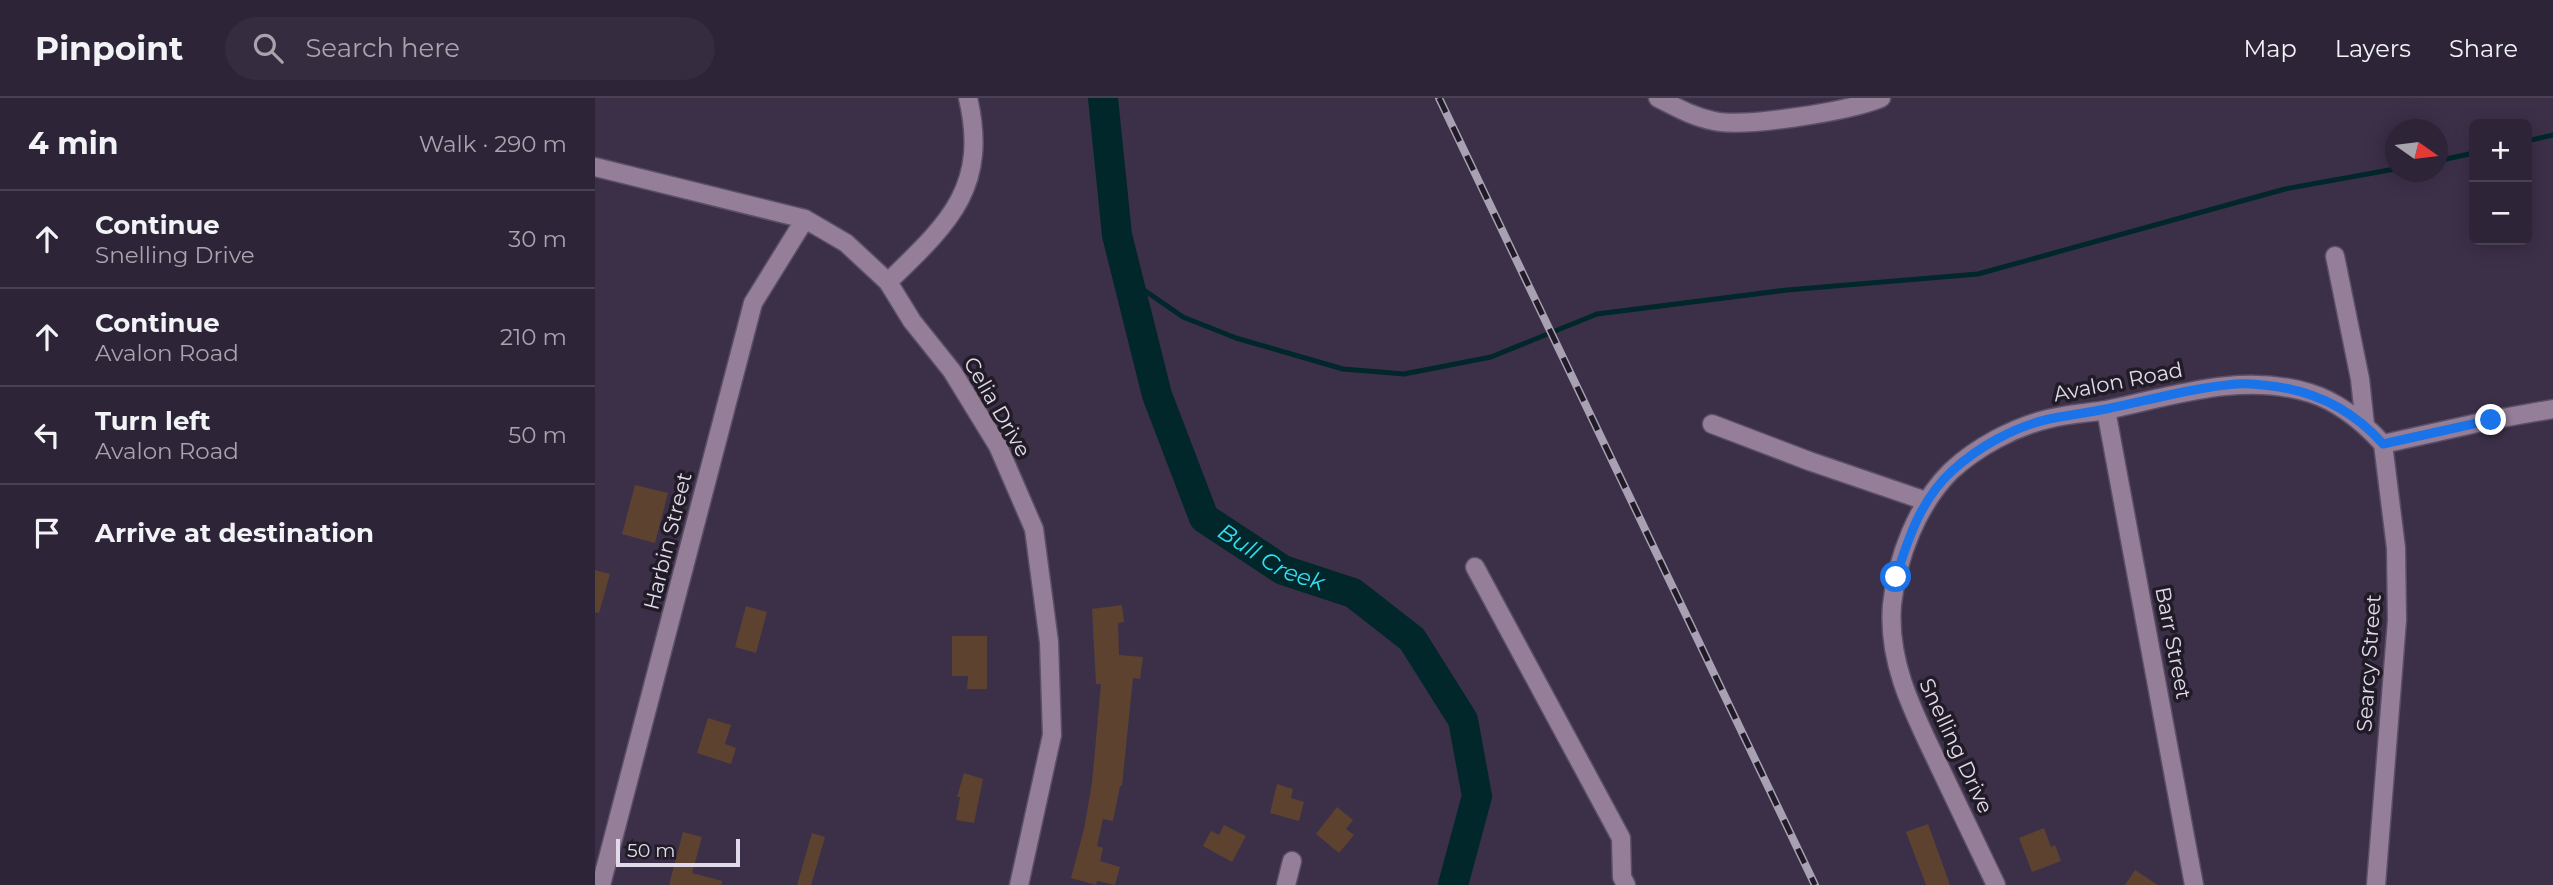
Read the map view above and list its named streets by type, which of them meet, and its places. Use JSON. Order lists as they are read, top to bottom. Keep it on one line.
{"streets":{"street":["Avalon Road","Celia Drive","Harbin Street","Barr Street","Searcy Street","Snelling Drive"]},"crossings":[["Avalon Road","Barr Street"],["Avalon Road","Searcy Street"],["Avalon Road","Snelling Drive"],["Celia Drive","Harbin Street"]],"water":["Bull Creek"],"scale_bar":"50 m","north":"right","page":{"header":"Pinpoint","search":"Search here","nav":["Map","Layers","Share"],"heading":["4 min","Walk · 290 m"],"map_buttons":["+","−"],"list":[["Continue","Snelling Drive","30 m"],["Continue","Avalon Road","210 m"],["Turn left","Avalon Road","50 m"],"Arrive at destination"],"scale":"50 m"}}
